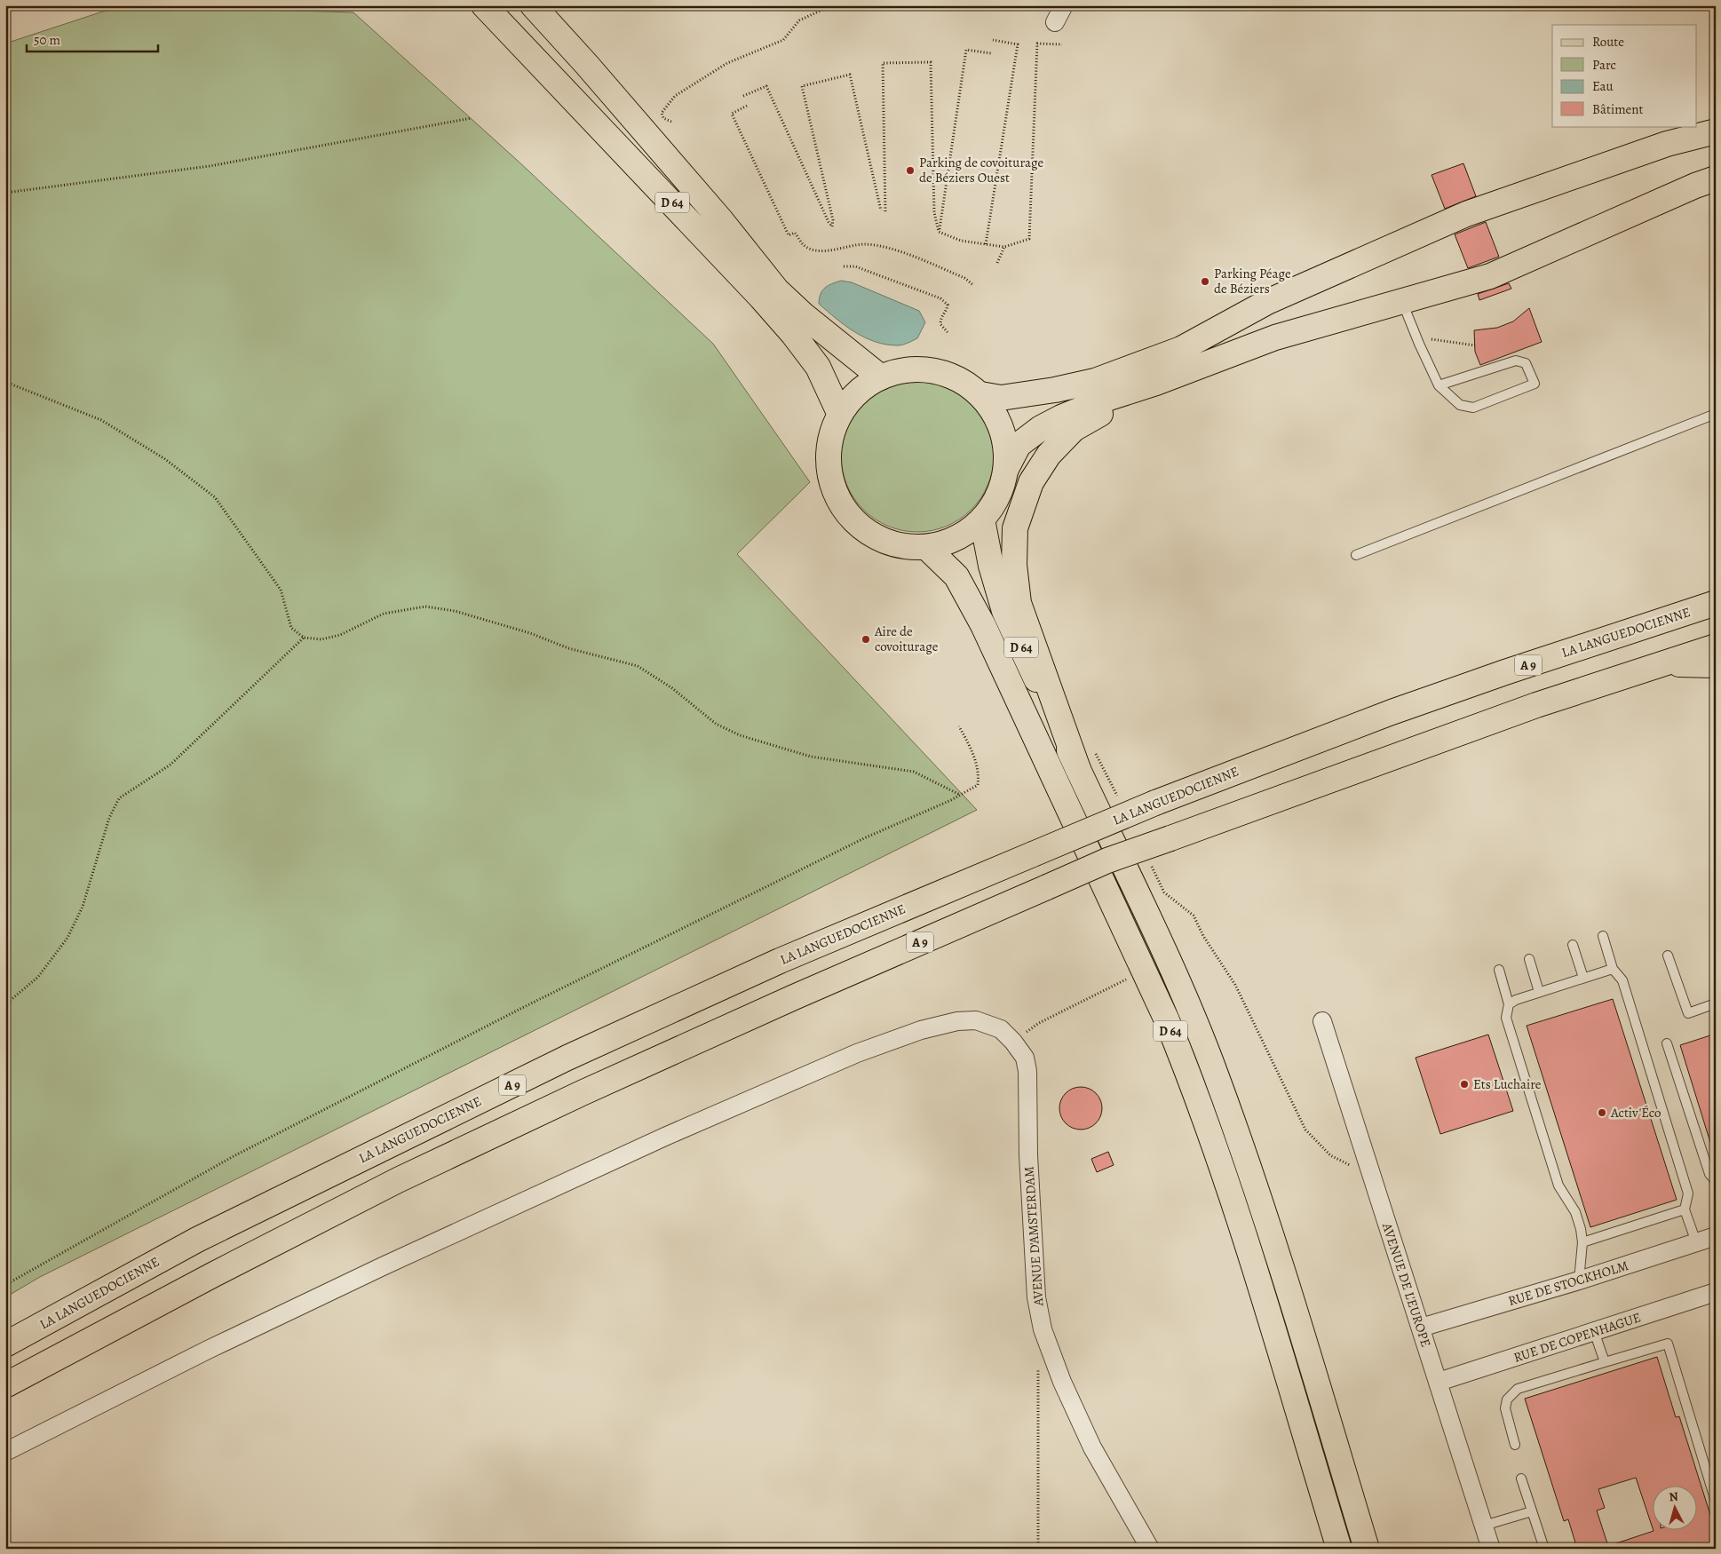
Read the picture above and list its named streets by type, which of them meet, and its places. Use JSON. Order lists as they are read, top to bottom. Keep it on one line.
{"streets":{"main road":["D 64","LA LANGUEDOCIENNE","A 9"],"street":["AVENUE D'AMSTERDAM","RUE DE STOCKHOLM","AVENUE DE L'EUROPE","RUE DE COPENHAGUE"]},"crossings":[["RUE DE STOCKHOLM","AVENUE DE L'EUROPE"],["AVENUE DE L'EUROPE","RUE DE COPENHAGUE"]],"places":["Parking de covoiturage de Béziers Ouest","Parking Péage de Béziers","Aire de covoiturage","Ets Luchaire","Activ'Éco"],"legend":["Route","Parc","Eau","Bâtiment"],"scale_bar":"50 m","north":"top"}
